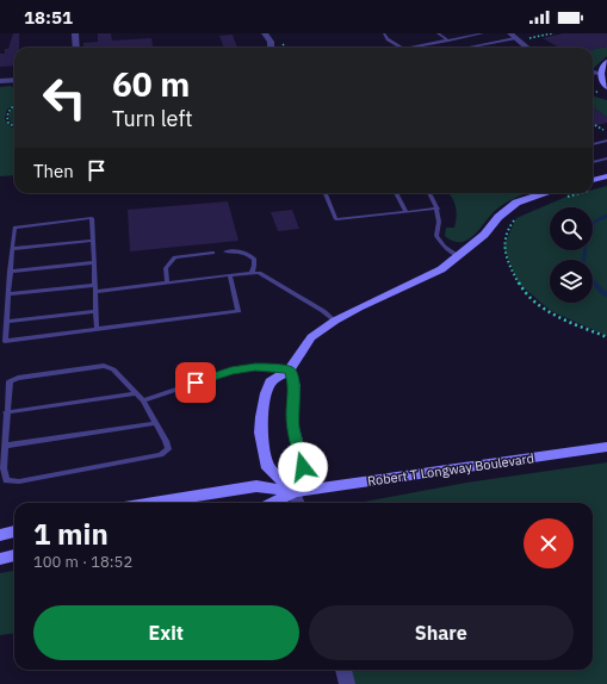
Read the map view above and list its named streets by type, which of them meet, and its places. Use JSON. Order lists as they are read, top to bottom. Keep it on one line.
{"streets":{"street":["Robert T Longway Boulevard"]},"page":{"status":"18:51","turn":["60 m","Turn left"],"then":"Then","heading":["1 min","100 m · 18:52"],"buttons":["Exit","Share"]}}
